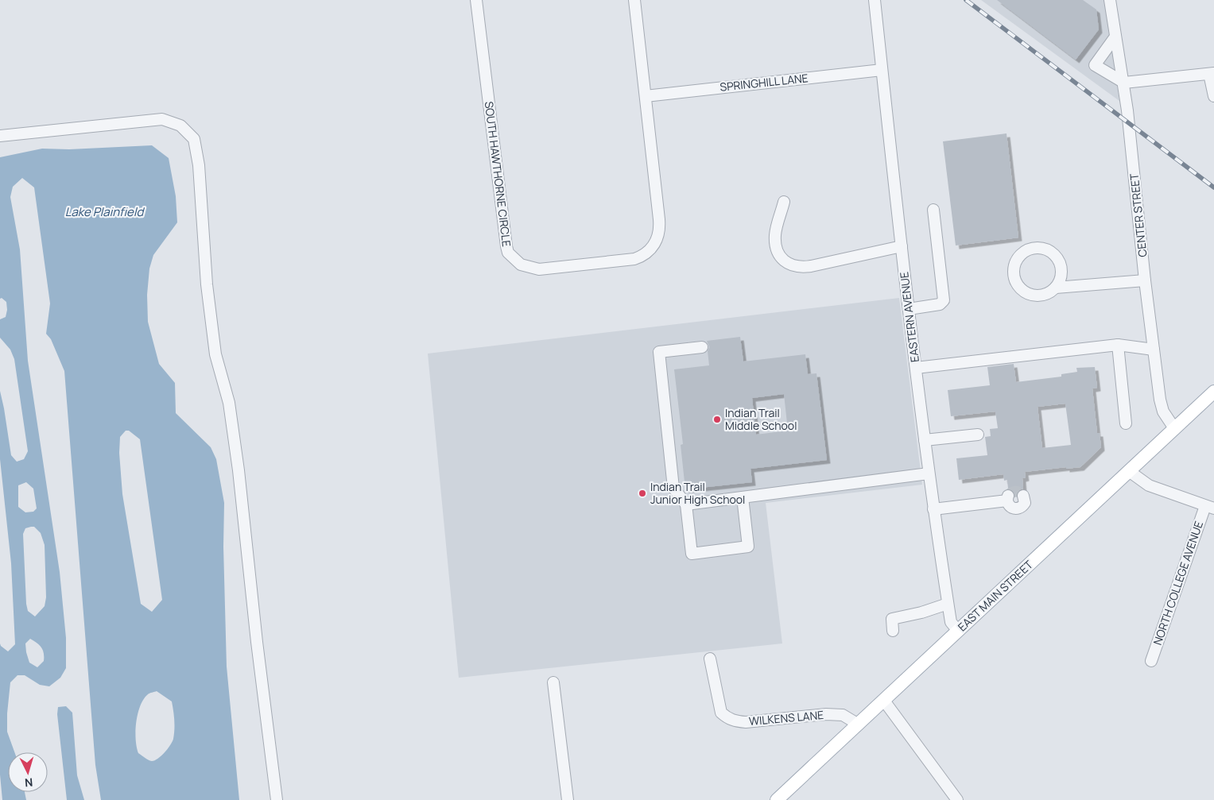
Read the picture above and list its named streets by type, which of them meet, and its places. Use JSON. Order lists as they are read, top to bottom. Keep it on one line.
{"streets":{"main road":["EAST MAIN STREET"],"street":["SPRINGHILL LANE","SOUTH HAWTHORNE CIRCLE","CENTER STREET","EASTERN AVENUE","NORTH COLLEGE AVENUE","WILKENS LANE"]},"crossings":[["SPRINGHILL LANE","SOUTH HAWTHORNE CIRCLE"],["SPRINGHILL LANE","EASTERN AVENUE"],["CENTER STREET","EAST MAIN STREET"],["EASTERN AVENUE","EAST MAIN STREET"],["EAST MAIN STREET","WILKENS LANE"]],"water":["Lake Plainfield"],"places":["Indian Trail Middle School","Indian Trail Junior High School"],"north":"bottom"}
